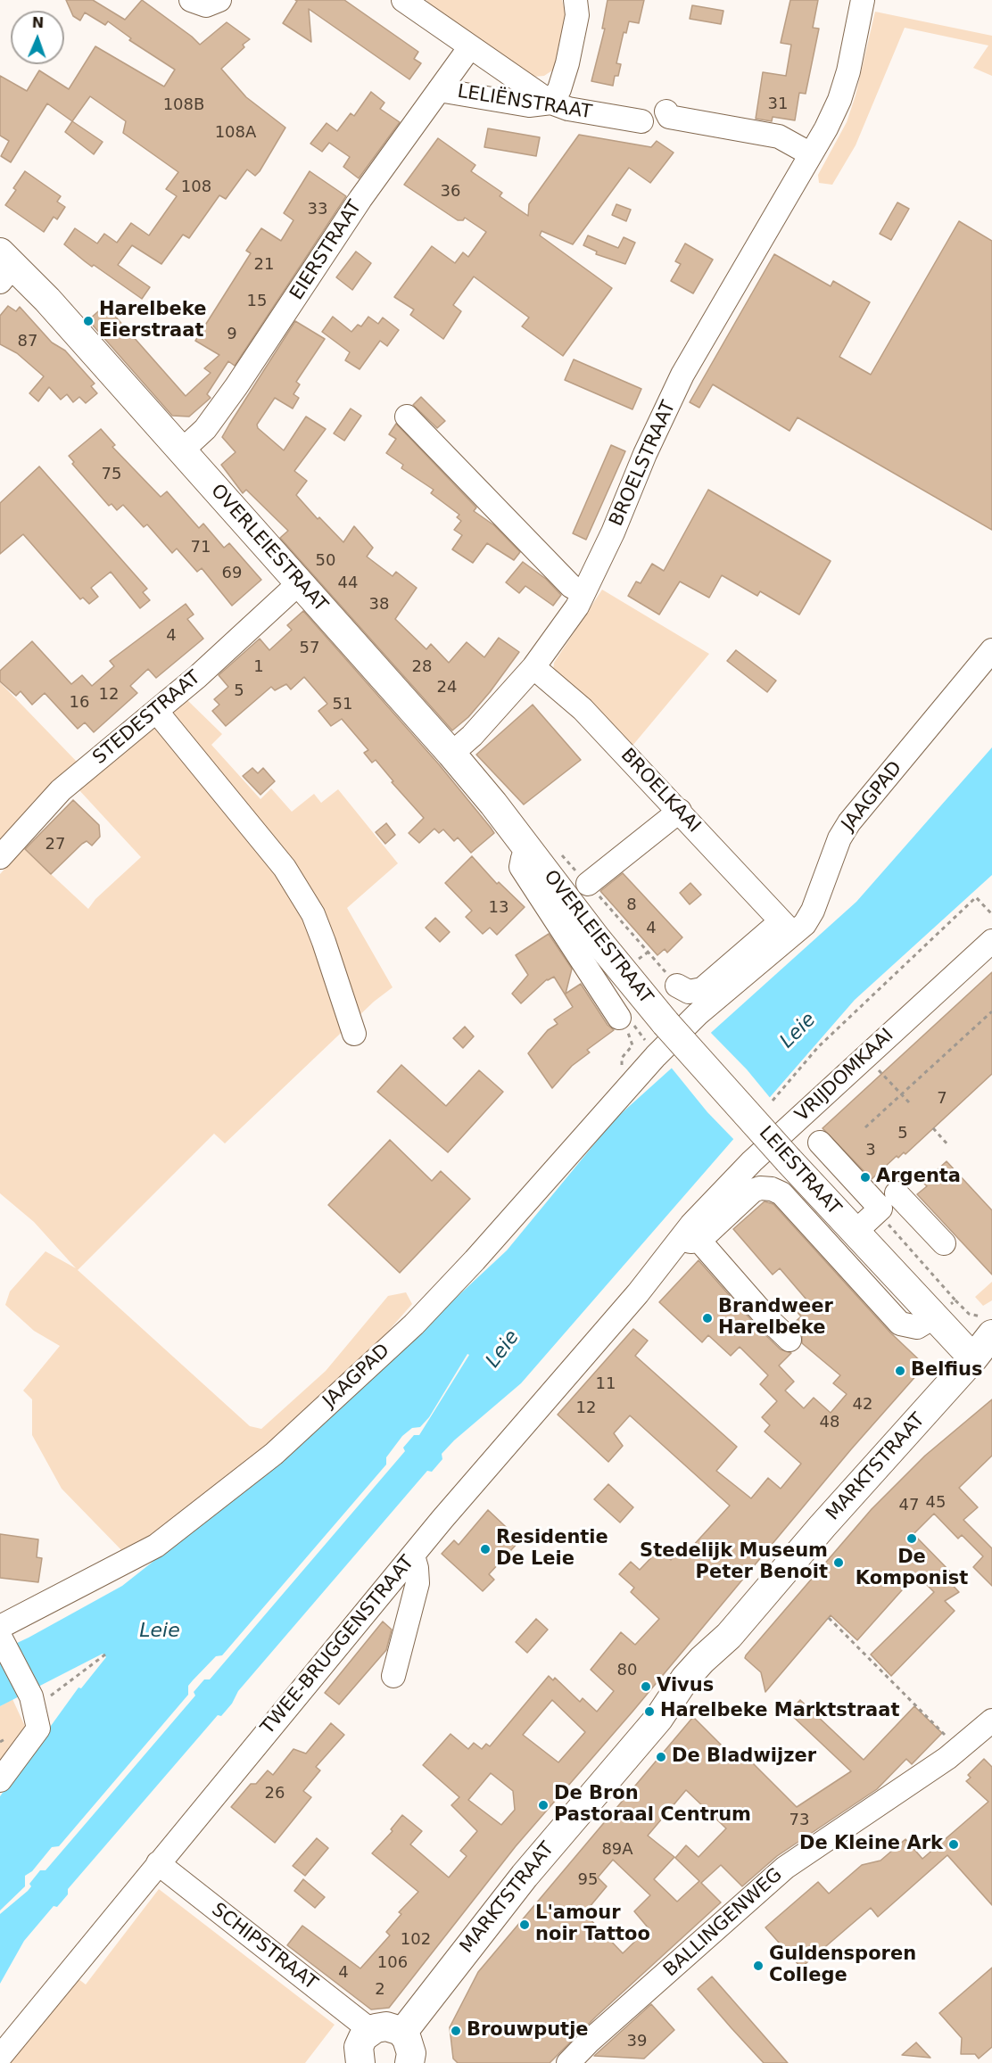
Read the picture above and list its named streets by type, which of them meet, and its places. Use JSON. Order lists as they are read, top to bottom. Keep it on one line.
{"streets":{"main road":["OVERLEIESTRAAT","LEIESTRAAT","MARKTSTRAAT"],"street":["LELIËNSTRAAT","EIERSTRAAT","BROELSTRAAT","STEDESTRAAT","BROELKAAI","JAAGPAD","VRIJDOMKAAI","TWEE-BRUGGENSTRAAT","BALLINGENWEG","SCHIPSTRAAT"]},"crossings":[["LELIËNSTRAAT","EIERSTRAAT"],["EIERSTRAAT","OVERLEIESTRAAT"],["BROELSTRAAT","OVERLEIESTRAAT"],["BROELSTRAAT","BROELKAAI"],["OVERLEIESTRAAT","STEDESTRAAT"],["OVERLEIESTRAAT","LEIESTRAAT"],["BROELKAAI","JAAGPAD"],["VRIJDOMKAAI","LEIESTRAAT"],["VRIJDOMKAAI","TWEE-BRUGGENSTRAAT"],["LEIESTRAAT","MARKTSTRAAT"],["LEIESTRAAT","TWEE-BRUGGENSTRAAT"],["TWEE-BRUGGENSTRAAT","SCHIPSTRAAT"]],"water":["Leie"],"places":["Harelbeke Eierstraat","Argenta","Brandweer Harelbeke","Belfius","De Komponist","Residentie De Leie","Stedelijk Museum Peter Benoit","Vivus","Harelbeke Marktstraat","De Bladwijzer","De Bron Pastoraal Centrum","De Kleine Ark","L'amour noir Tattoo","Guldensporen College","Brouwputje"],"house_numbers":["31","108B","108A","108","36","33","21","15","9","87","75","71","50","69","44","38","4","57","1","28","24","5","12","16","51","27","8","13","4","7","5","3","11","42","12","48","45","47","80","26","73","89A","95","102","106","4","2","39"],"north":"top"}
